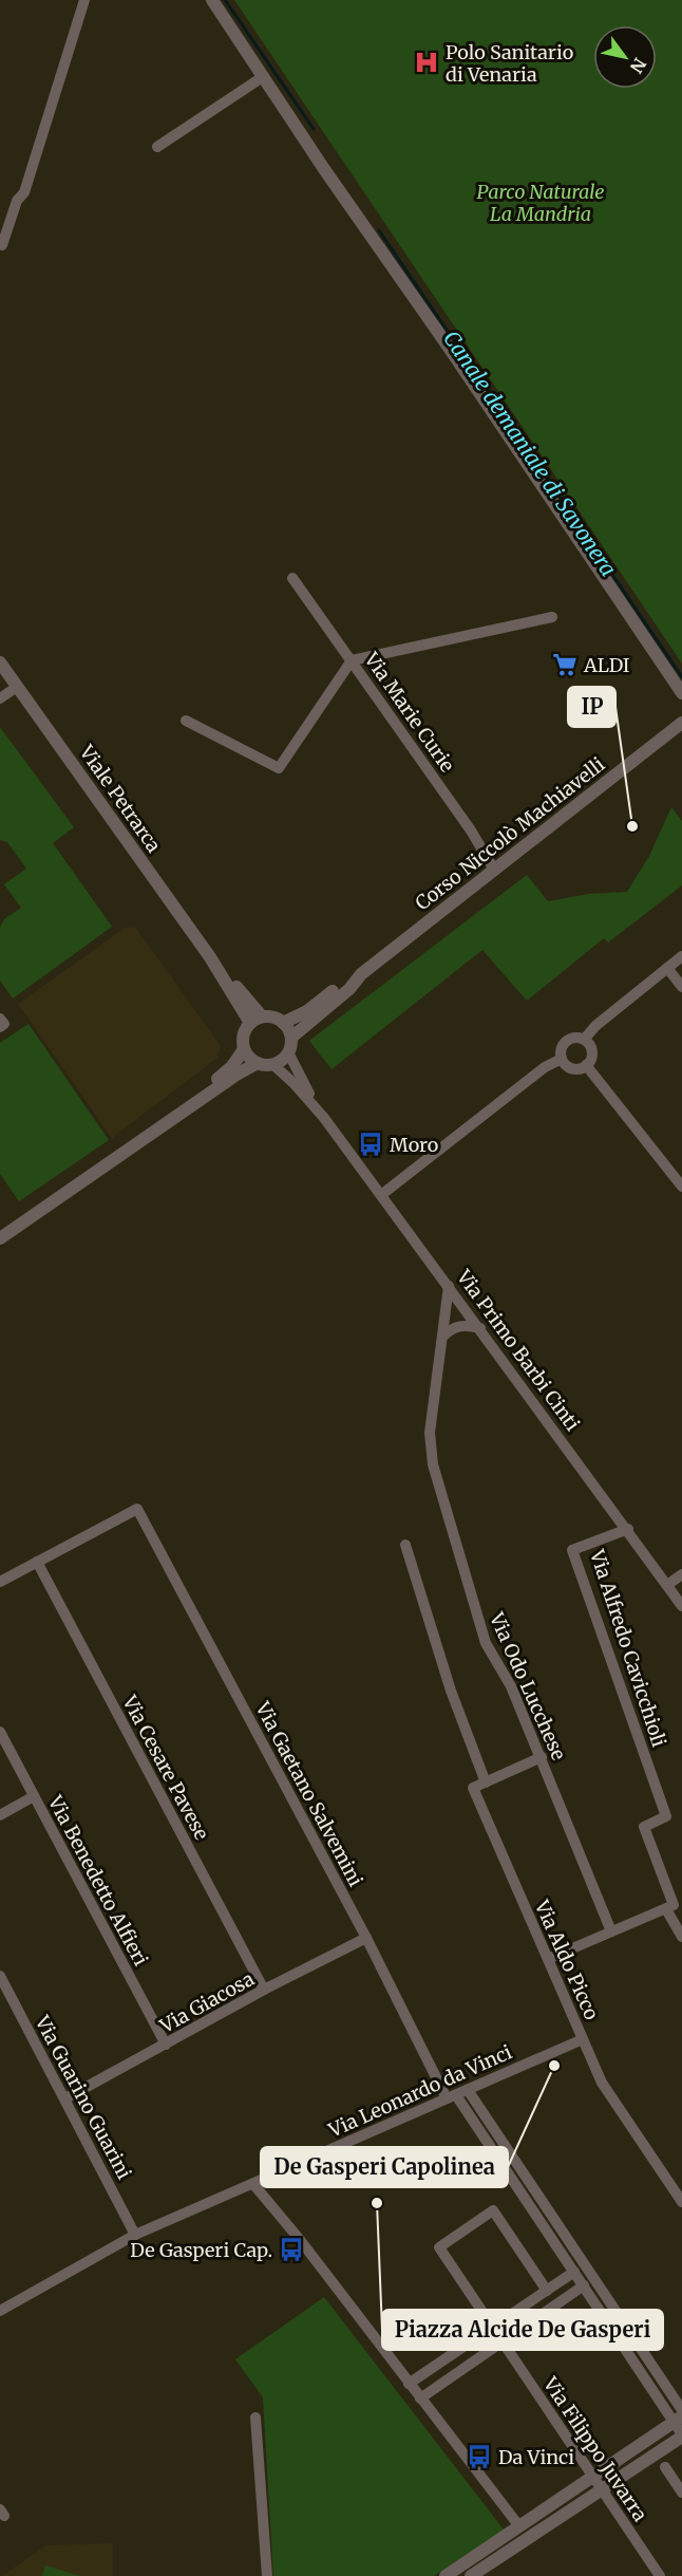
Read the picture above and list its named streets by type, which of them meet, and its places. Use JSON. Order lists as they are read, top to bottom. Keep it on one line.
{"streets":{"street":["Via Marie Curie","Viale Petrarca","Corso Niccolò Machiavelli","Via Primo Barbi Cinti","Via Alfredo Cavicchioli","Via Odo Lucchese","Via Cesare Pavese","Via Gaetano Salvemini","Via Benedetto Alfieri","Via Aldo Picco","Via Giacosa","Via Leonardo da Vinci","Via Guarino Guarini","Via Filippo Juvarra"]},"crossings":[["Via Marie Curie","Corso Niccolò Machiavelli"],["Viale Petrarca","Corso Niccolò Machiavelli"],["Viale Petrarca","Via Primo Barbi Cinti"],["Corso Niccolò Machiavelli","Via Primo Barbi Cinti"],["Via Primo Barbi Cinti","Via Alfredo Cavicchioli"],["Via Cesare Pavese","Via Gaetano Salvemini"],["Via Cesare Pavese","Via Giacosa"],["Via Gaetano Salvemini","Via Giacosa"],["Via Gaetano Salvemini","Via Leonardo da Vinci"],["Via Benedetto Alfieri","Via Giacosa"],["Via Aldo Picco","Via Leonardo da Vinci"],["Via Giacosa","Via Guarino Guarini"],["Via Leonardo da Vinci","Via Guarino Guarini"]],"water":["Canale demaniale di Savonera"],"parks":["Parco Naturale La Mandria"],"places":{"hospital":["Polo Sanitario di Venaria"],"supermarket":["ALDI"],"other":["IP","De Gasperi Capolinea","Piazza Alcide De Gasperi"],"bus stop":["Moro","De Gasperi Cap.","Da Vinci"]},"north":"bottom right"}
